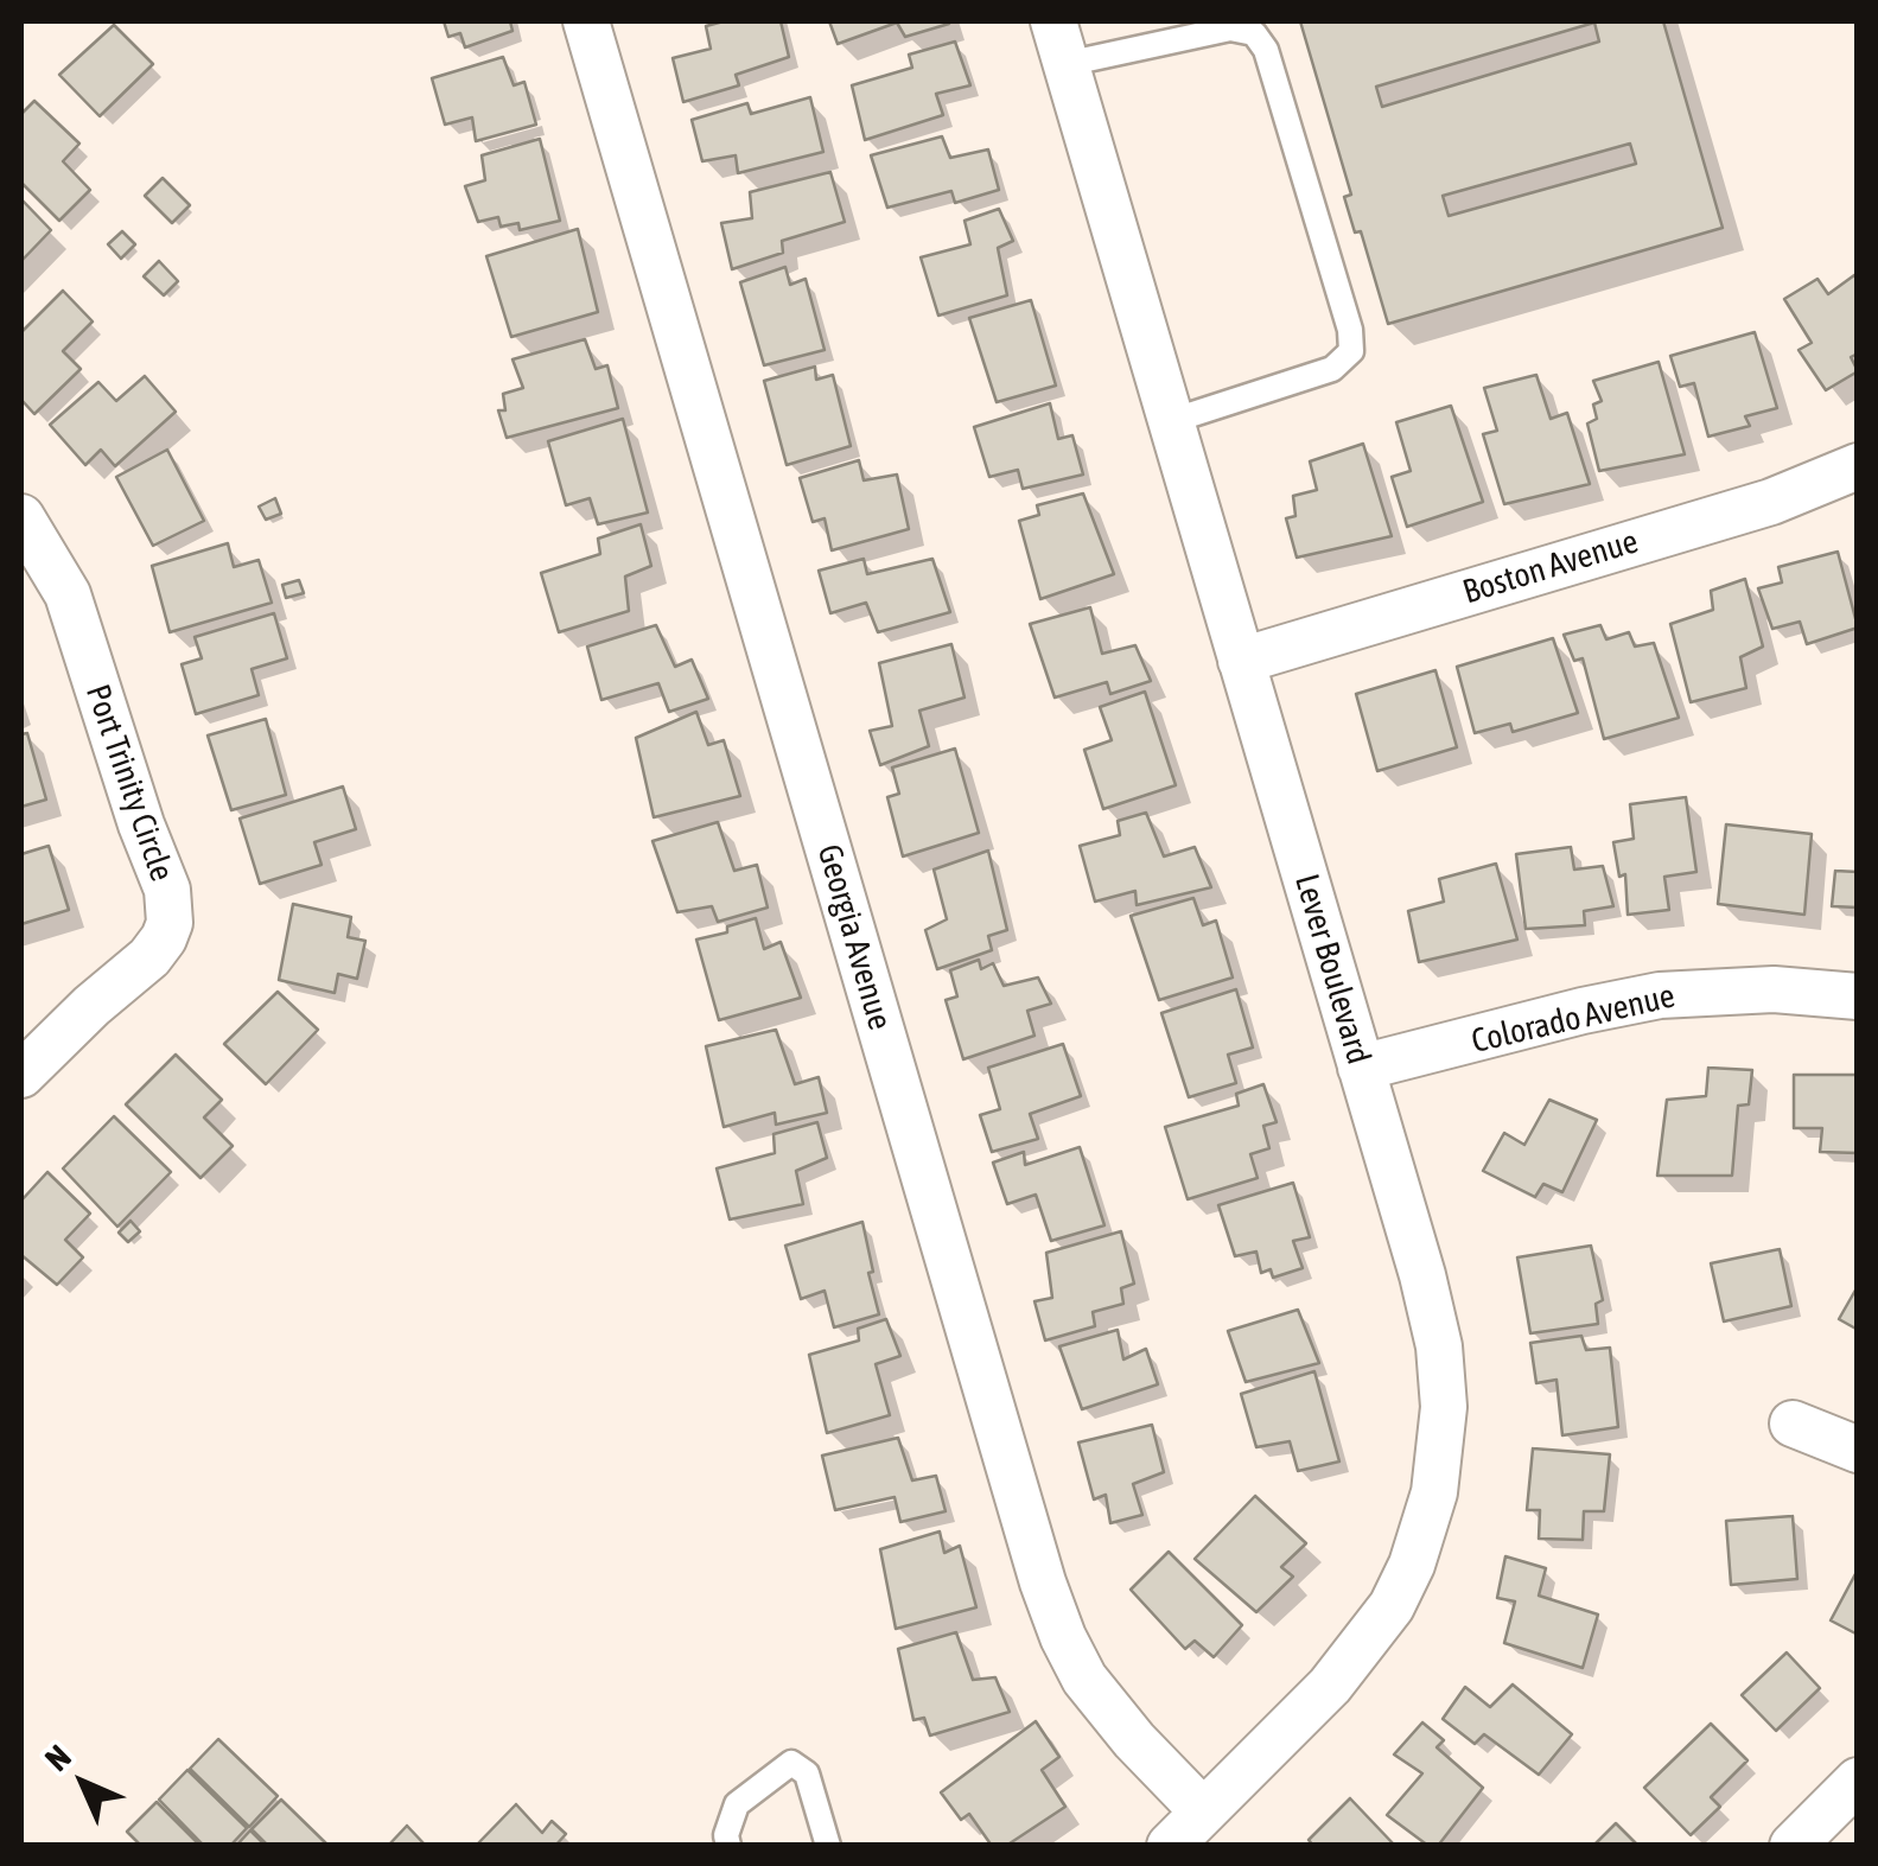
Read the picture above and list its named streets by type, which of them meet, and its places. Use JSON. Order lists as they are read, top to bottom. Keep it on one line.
{"streets":{"street":["Boston Avenue","Port Trinity Circle","Georgia Avenue","Lever Boulevard","Colorado Avenue"]},"crossings":[["Boston Avenue","Lever Boulevard"],["Georgia Avenue","Lever Boulevard"],["Lever Boulevard","Colorado Avenue"]],"north":"top left"}
